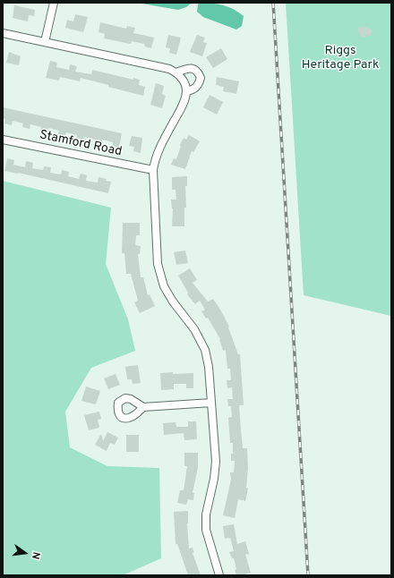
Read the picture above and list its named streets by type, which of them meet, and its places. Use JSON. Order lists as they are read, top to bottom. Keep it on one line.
{"streets":{"street":["Stamford Road"]},"parks":["Riggs Heritage Park"],"north":"right"}
